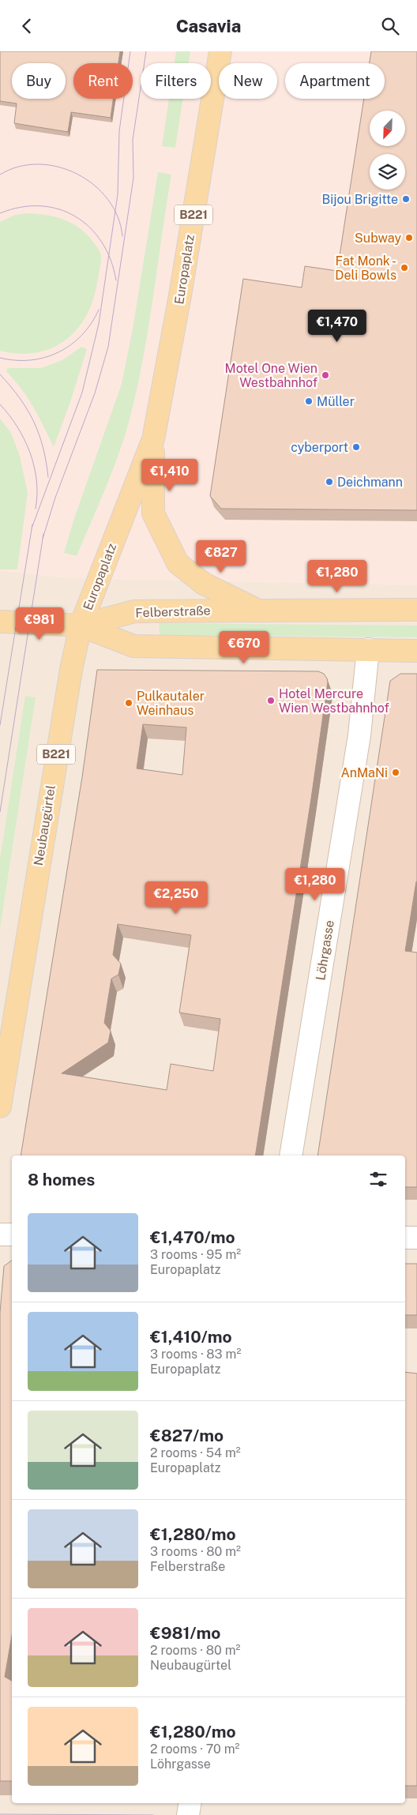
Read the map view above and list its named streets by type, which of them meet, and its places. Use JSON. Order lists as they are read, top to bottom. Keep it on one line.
{"streets":{"main road":["B221","Europaplatz","Felberstraße","Neubaugürtel"],"street":["Löhrgasse"]},"crossings":[["Europaplatz","Felberstraße"],["Europaplatz","Neubaugürtel"],["Felberstraße","Neubaugürtel"]],"places":["Bijou Brigitte","Subway","Fat Monk - Deli Bowls","Motel One Wien Westbahnhof","Müller","cyberport","Deichmann","Hotel Mercure Wien Westbahnhof","Pulkautaler Weinhaus","AnMaNi"],"north":"bottom left","page":{"header":"Casavia","chip":["Buy","Rent","Filters","New","Apartment"],"price":["€1,470","€1,410","€827","€1,280","€981","€670","€1,280","€2,250"],"heading":"8 homes","list":[{"name":"€1,470/mo","note":"3 rooms · 95 m² · Europaplatz"},{"name":"€1,410/mo","note":"3 rooms · 83 m² · Europaplatz"},{"name":"€827/mo","note":"2 rooms · 54 m² · Europaplatz"},{"name":"€1,280/mo","note":"3 rooms · 80 m² · Felberstraße"},{"name":"€981/mo","note":"2 rooms · 80 m² · Neubaugürtel"},{"name":"€1,280/mo","note":"2 rooms · 70 m² · Löhrgasse"}]}}
